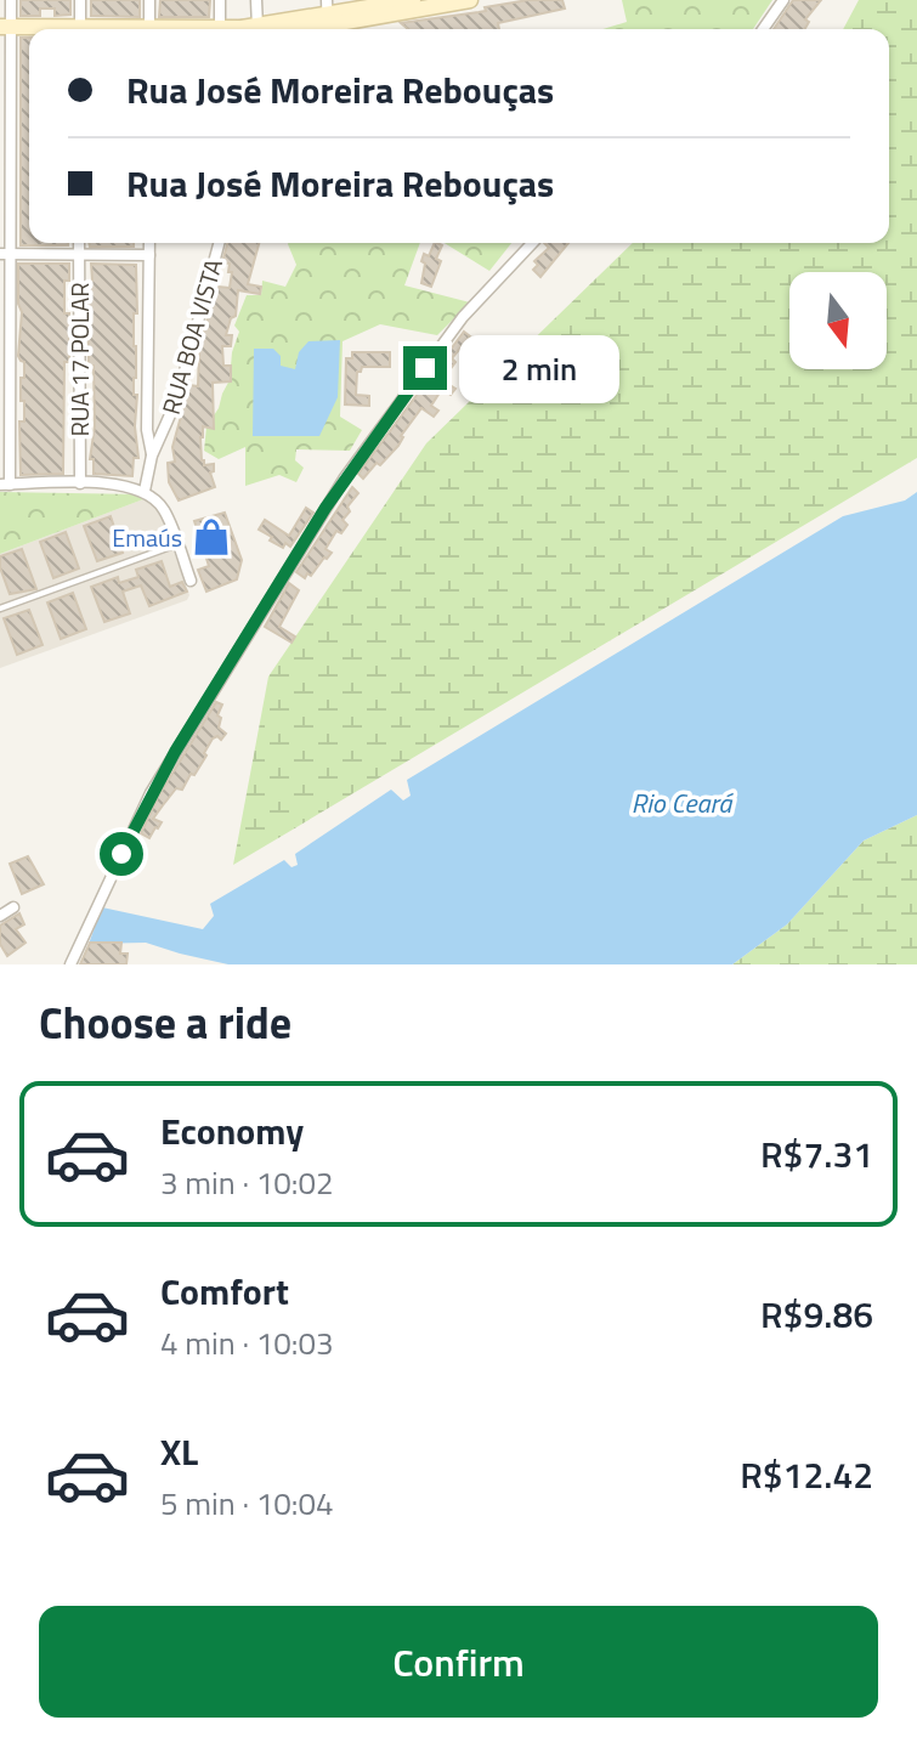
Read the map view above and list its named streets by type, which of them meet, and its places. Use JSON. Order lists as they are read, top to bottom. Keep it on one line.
{"streets":{"street":["RUA BOA VISTA","RUA 17 POLAR"]},"water":["Rio Ceará"],"places":{"shop":["Emaús"]},"north":"bottom","page":{"banner":["Rua José Moreira Rebouças","Rua José Moreira Rebouças"],"bubble":"2 min","heading":"Choose a ride","list":[{"name":"Economy","note":"3 min · 10:02","value":"R$7.31"},{"name":"Comfort","note":"4 min · 10:03","value":"R$9.86"},{"name":"XL","note":"5 min · 10:04","value":"R$12.42"}],"buttons":"Confirm"}}
